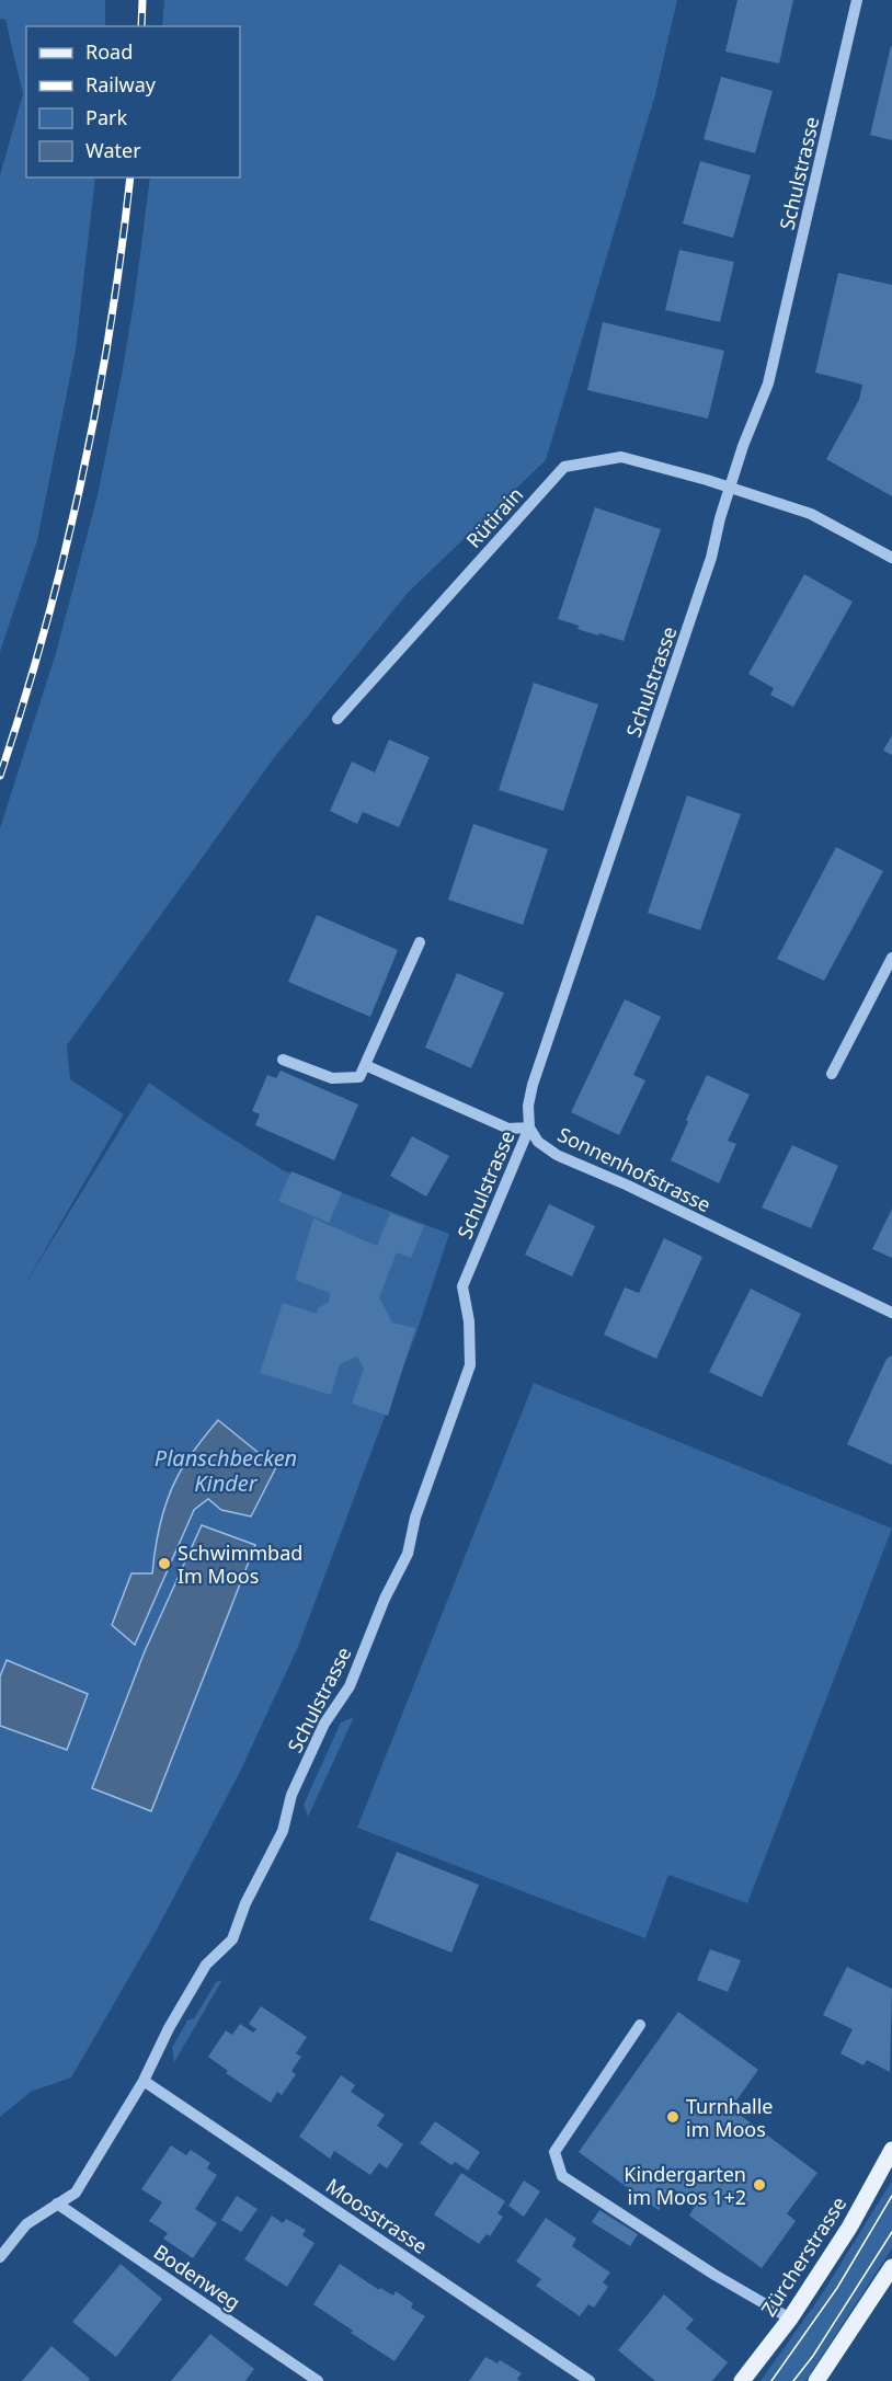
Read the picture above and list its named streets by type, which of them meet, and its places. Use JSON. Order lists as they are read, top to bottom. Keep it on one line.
{"streets":{"main road":["Zürcherstrasse"],"street":["Schulstrasse","Rütirain","Sonnenhofstrasse","Moosstrasse","Bodenweg"]},"crossings":[["Schulstrasse","Rütirain"],["Schulstrasse","Sonnenhofstrasse"],["Schulstrasse","Moosstrasse"],["Schulstrasse","Bodenweg"]],"water":["Planschbecken Kinder"],"places":["Schwimmbad Im Moos","Turnhalle im Moos","Kindergarten im Moos 1+2"],"legend":["Road","Railway","Park","Water"]}
